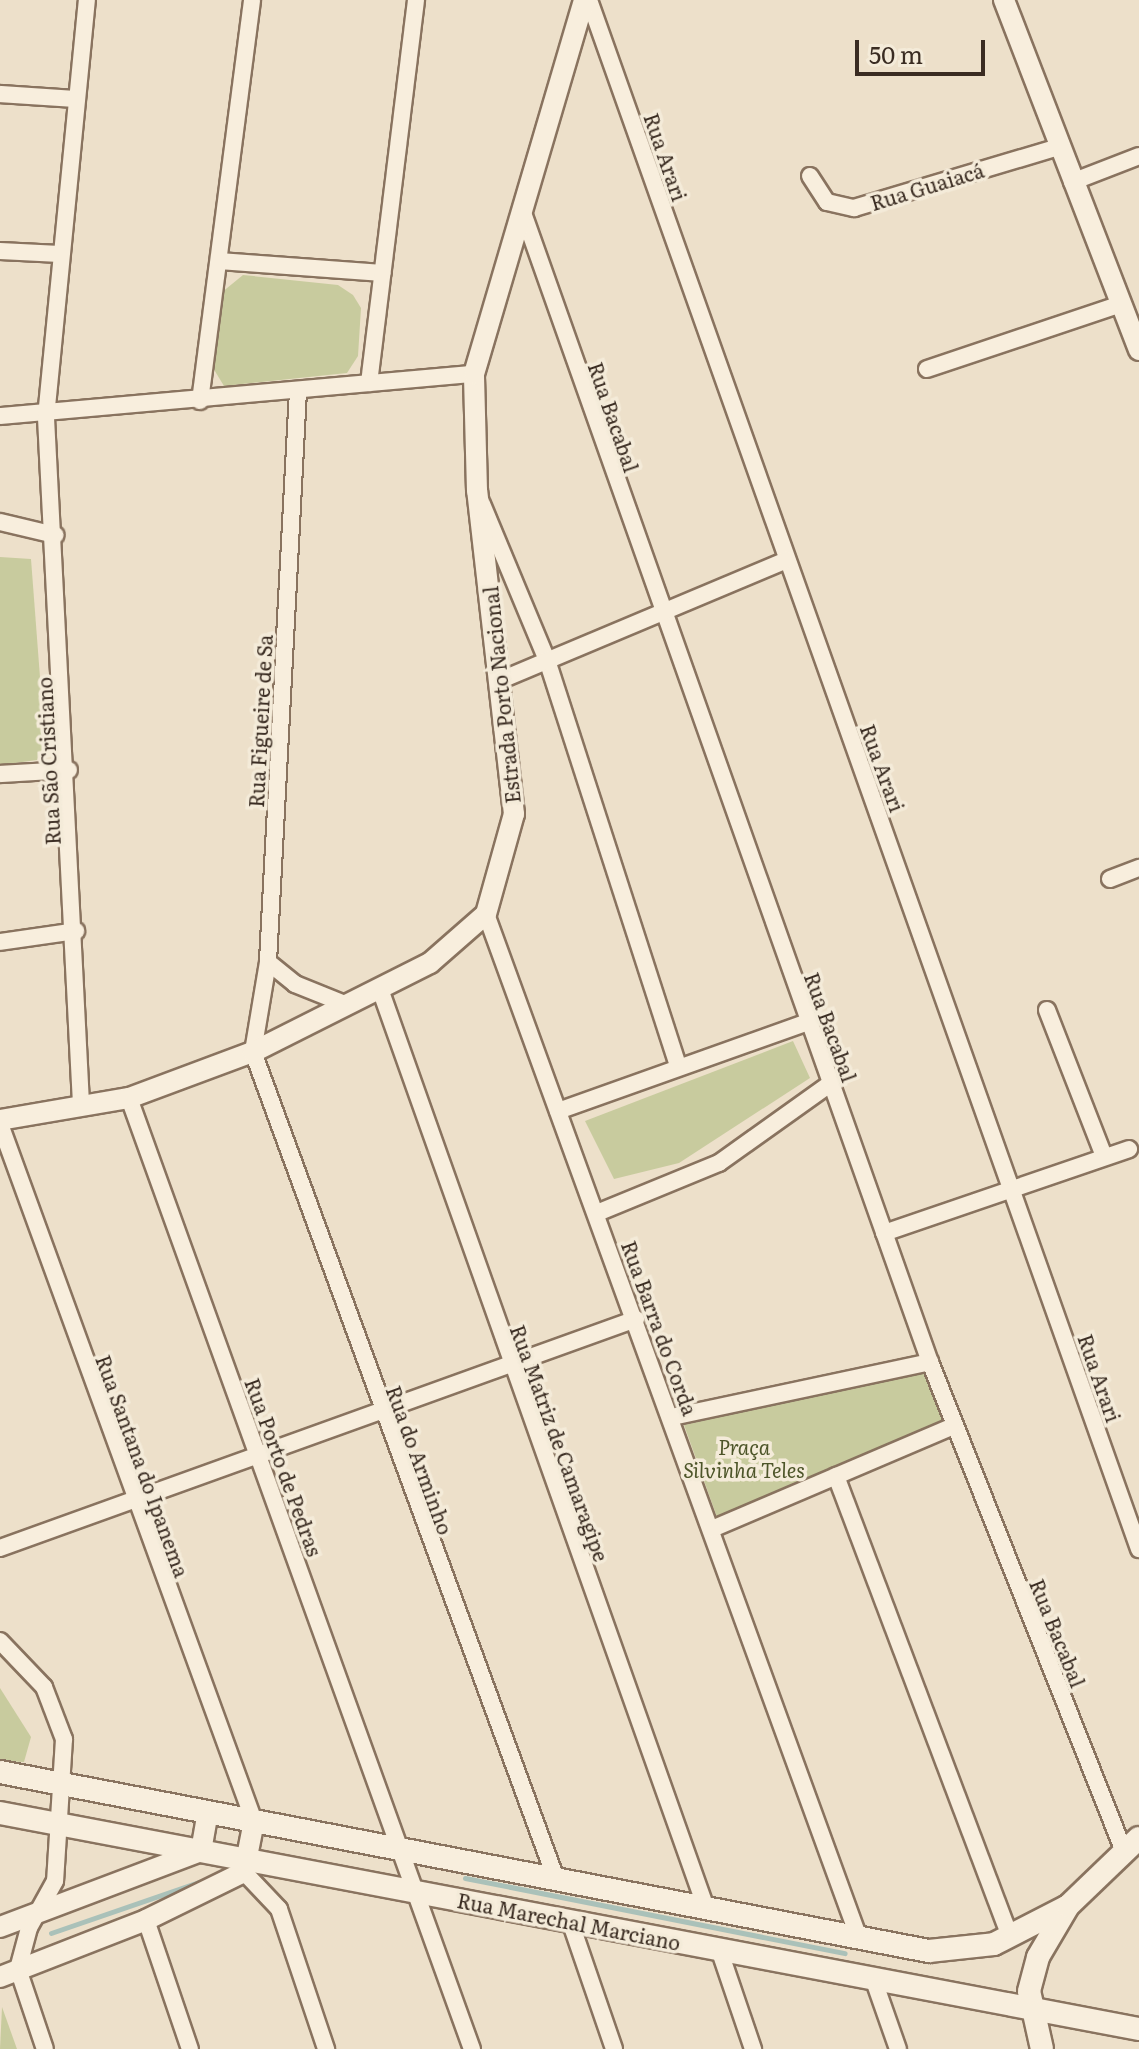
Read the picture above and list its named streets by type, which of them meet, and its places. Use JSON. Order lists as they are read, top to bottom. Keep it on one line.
{"streets":{"main road":["Rua Marechal Marciano"],"street":["Rua Arari","Rua Guaiacá","Rua Bacabal","Estrada Porto Nacional","Rua Figueire de Sa","Rua São Cristiano","Rua Barra do Corda","Rua Matriz de Camaragipe","Rua do Arminho","Rua Santana do Ipanema","Rua Porto de Pedras"]},"crossings":[["Rua Arari","Estrada Porto Nacional"],["Rua Bacabal","Estrada Porto Nacional"],["Estrada Porto Nacional","Rua Barra do Corda"],["Rua Figueire de Sa","Rua do Arminho"],["Rua Barra do Corda","Rua Marechal Marciano"],["Rua Matriz de Camaragipe","Rua Marechal Marciano"],["Rua do Arminho","Rua Marechal Marciano"],["Rua Santana do Ipanema","Rua Marechal Marciano"],["Rua Porto de Pedras","Rua Marechal Marciano"]],"parks":["Praça Silvinha Teles"],"scale_bar":"50 m"}
